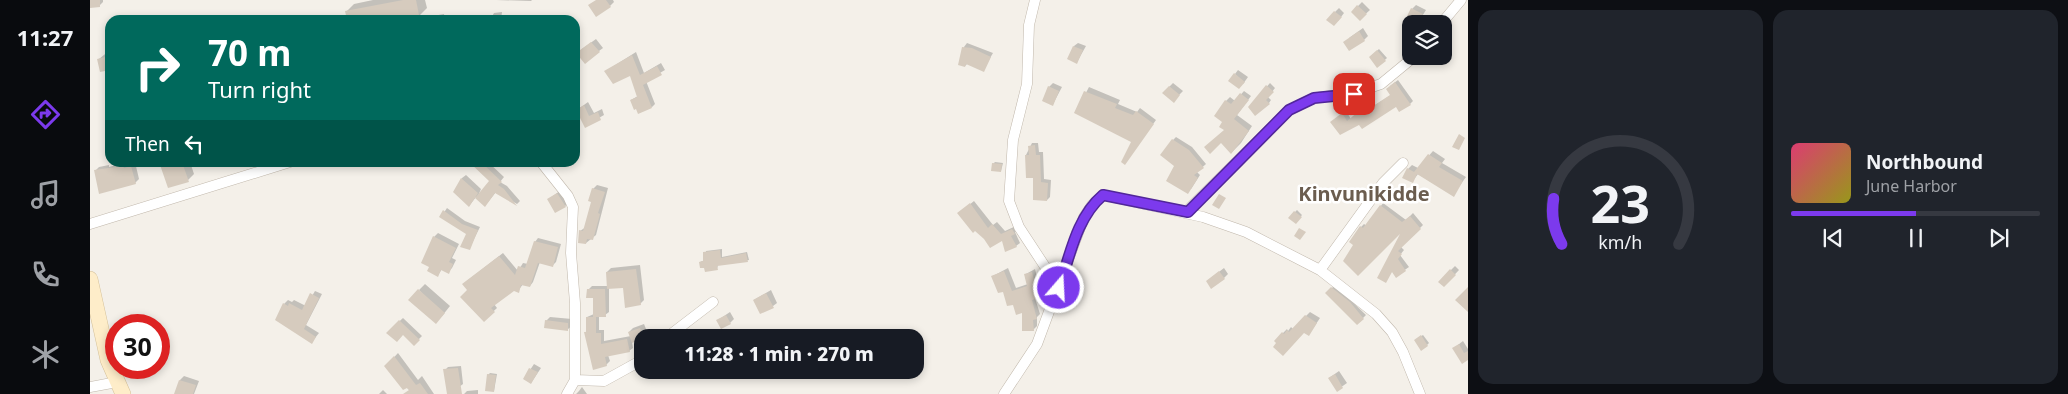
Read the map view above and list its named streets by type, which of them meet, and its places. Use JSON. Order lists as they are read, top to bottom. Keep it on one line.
{"districts":["Kinvunikidde"],"page":{"tabs":"11:27","turn":["70 m","Turn right"],"then":"Then","song":["Northbound","June Harbor"],"limit":"30","trip":"11:28 · 1 min · 270 m","gauge":["23","km/h"]}}
